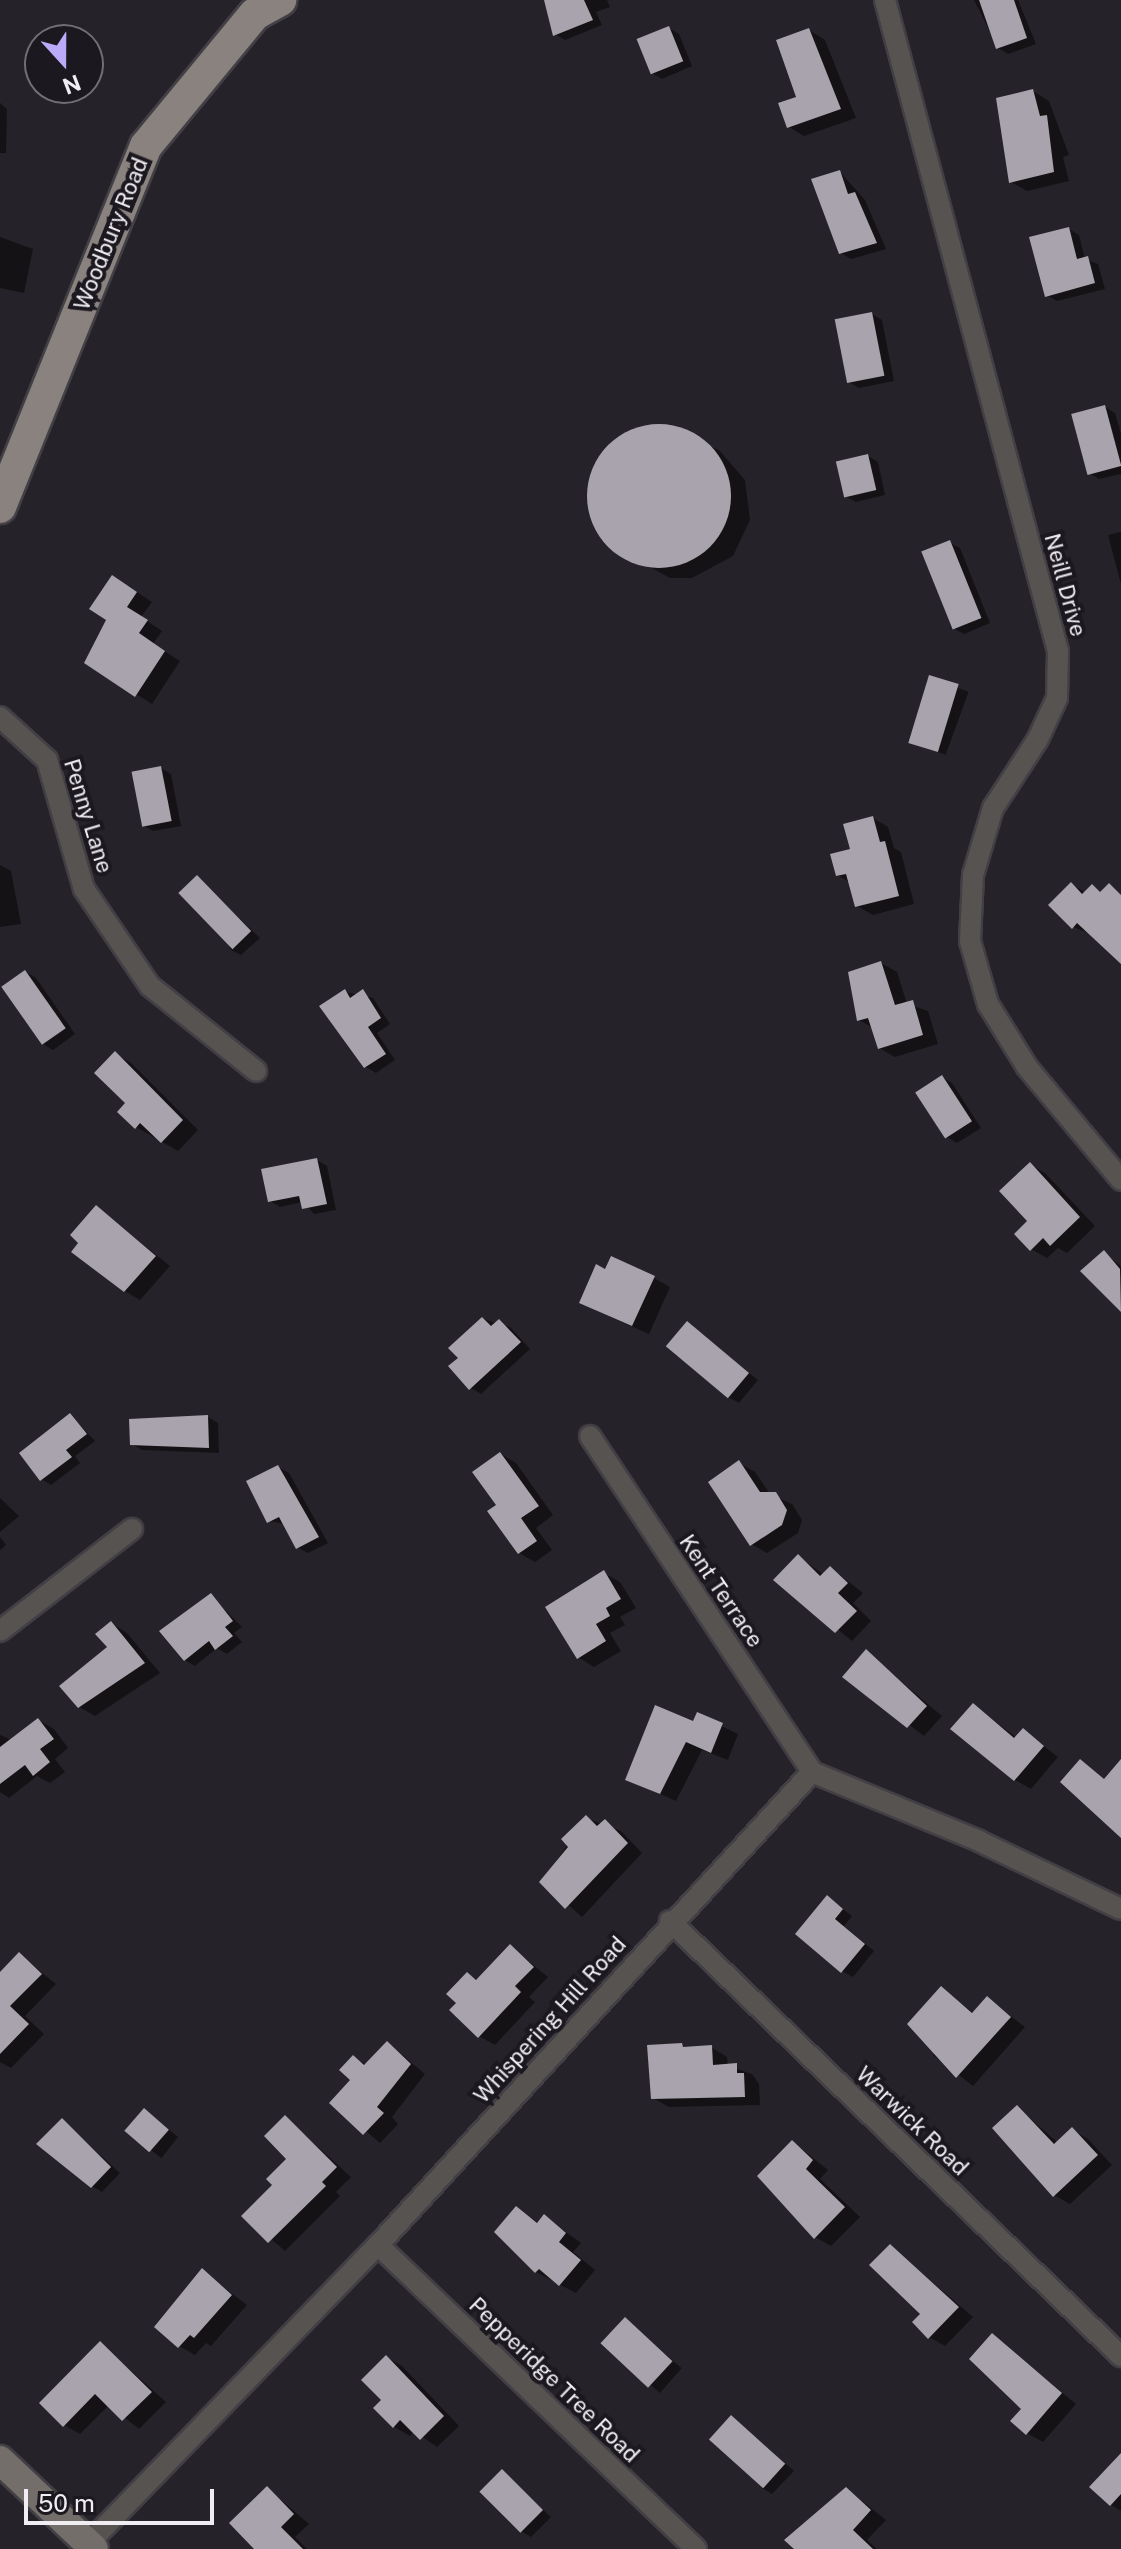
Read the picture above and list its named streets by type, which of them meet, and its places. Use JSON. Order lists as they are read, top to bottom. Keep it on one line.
{"streets":{"main road":["Woodbury Road"],"street":["Neill Drive","Penny Lane","Kent Terrace","Whispering Hill Road","Warwick Road","Pepperidge Tree Road"]},"crossings":[["Kent Terrace","Whispering Hill Road"],["Whispering Hill Road","Warwick Road"],["Whispering Hill Road","Pepperidge Tree Road"]],"scale_bar":"50 m","north":"bottom"}
